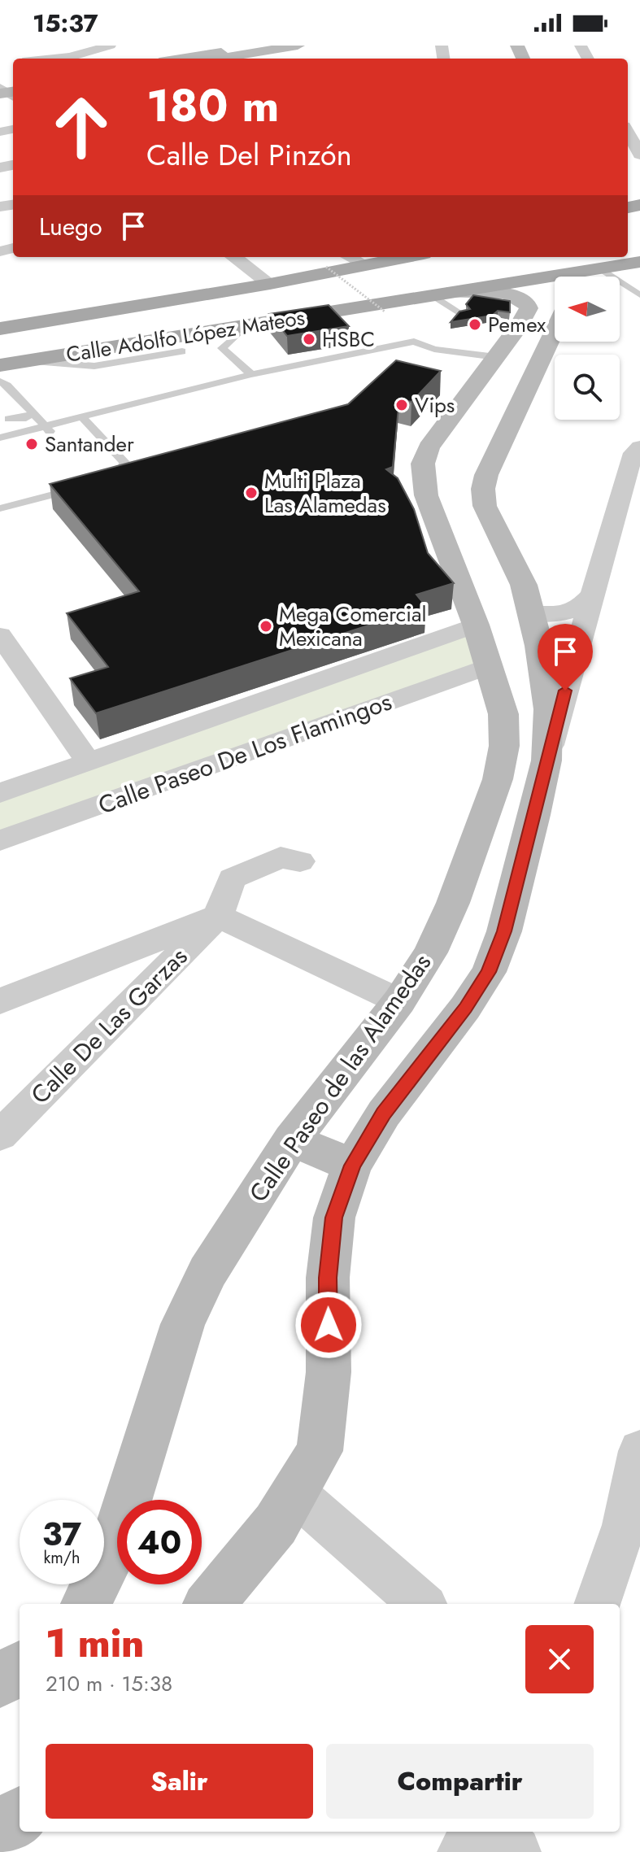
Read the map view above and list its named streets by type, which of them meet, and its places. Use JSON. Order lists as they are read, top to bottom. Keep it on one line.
{"streets":{"main road":["Calle Adolfo López Mateos"],"street":["Calle Paseo De Los Flamingos","Calle De Las Garzas","Calle Paseo de las Alamedas"]},"crossings":[["Calle Paseo De Los Flamingos","Calle Paseo de las Alamedas"]],"places":["Pemex","HSBC","Vips","Santander","Multi Plaza Las Alamedas","Mega Comercial Mexicana"],"north":"left","page":{"status":"15:37","turn":["180 m","Calle Del Pinzón"],"then":"Luego","speed":"37 km/h","limit":"40","heading":["1 min","210 m · 15:38"],"buttons":["Salir","Compartir"]}}
